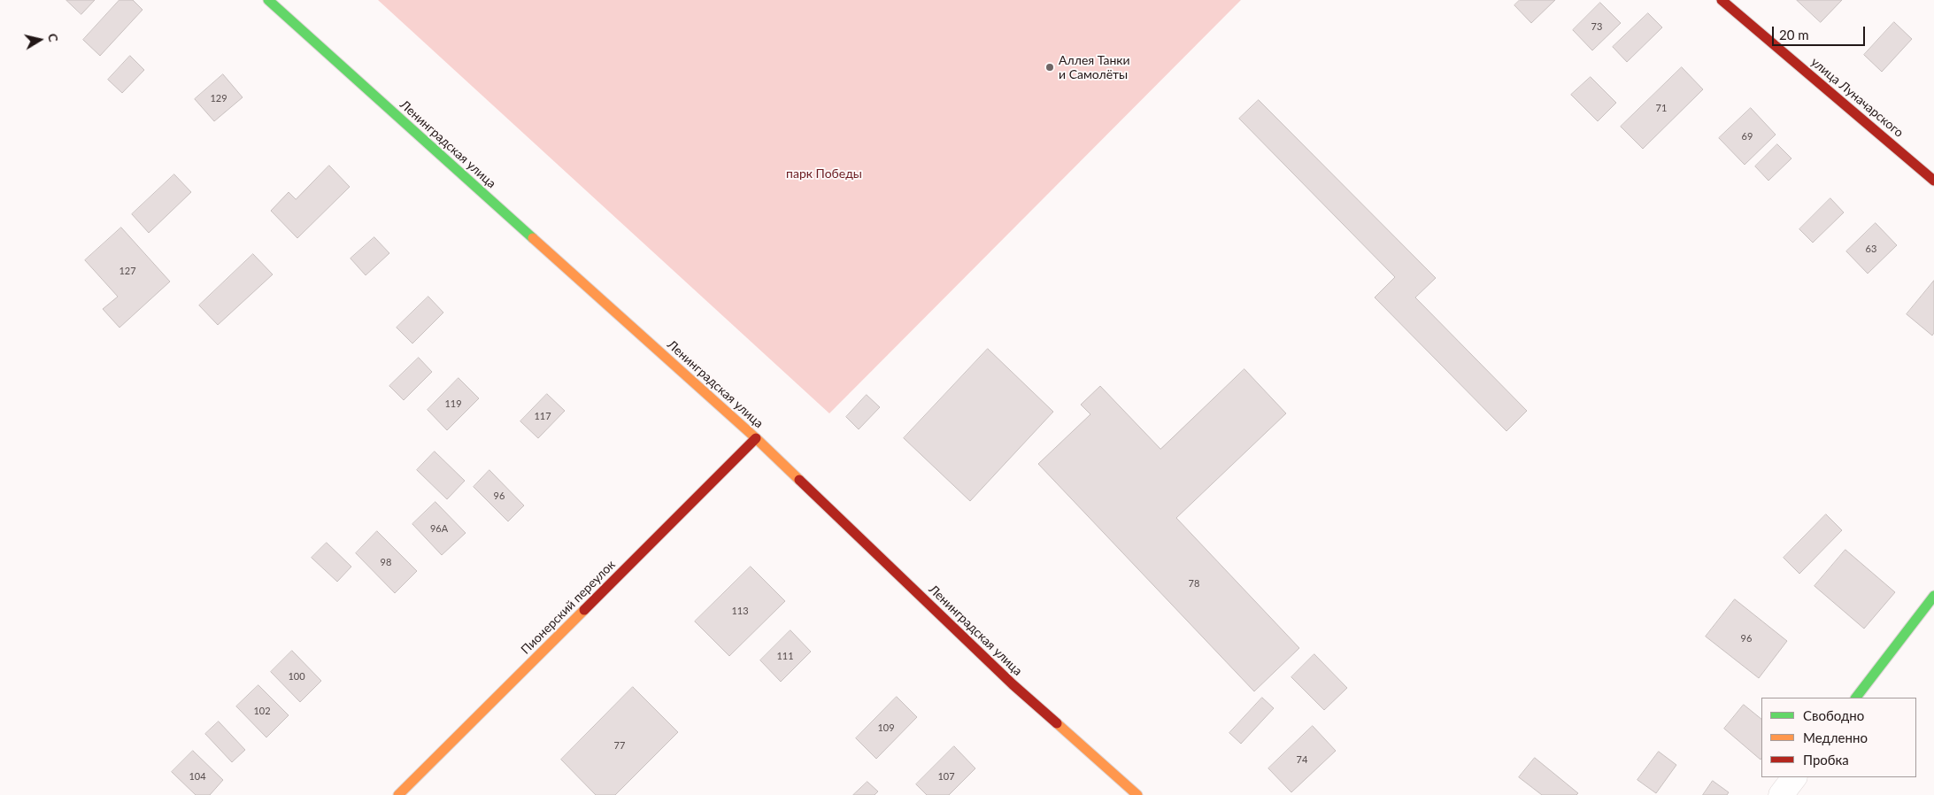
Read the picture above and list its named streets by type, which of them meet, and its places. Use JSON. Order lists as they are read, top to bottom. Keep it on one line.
{"streets":{"street":["улица Луначарского","Ленинградская улица","Пионерский переулок"]},"crossings":[["Ленинградская улица","Пионерский переулок"]],"parks":["парк Победы"],"places":["Аллея Танки и Самолёты"],"house_numbers":["73","129","71","69","63","127","119","117","96","96А","98","78","113","96","111","100","102","109","77","74","104","107"],"legend":["Свободно","Медленно","Пробка"],"scale_bar":"20 m","north":"right"}
